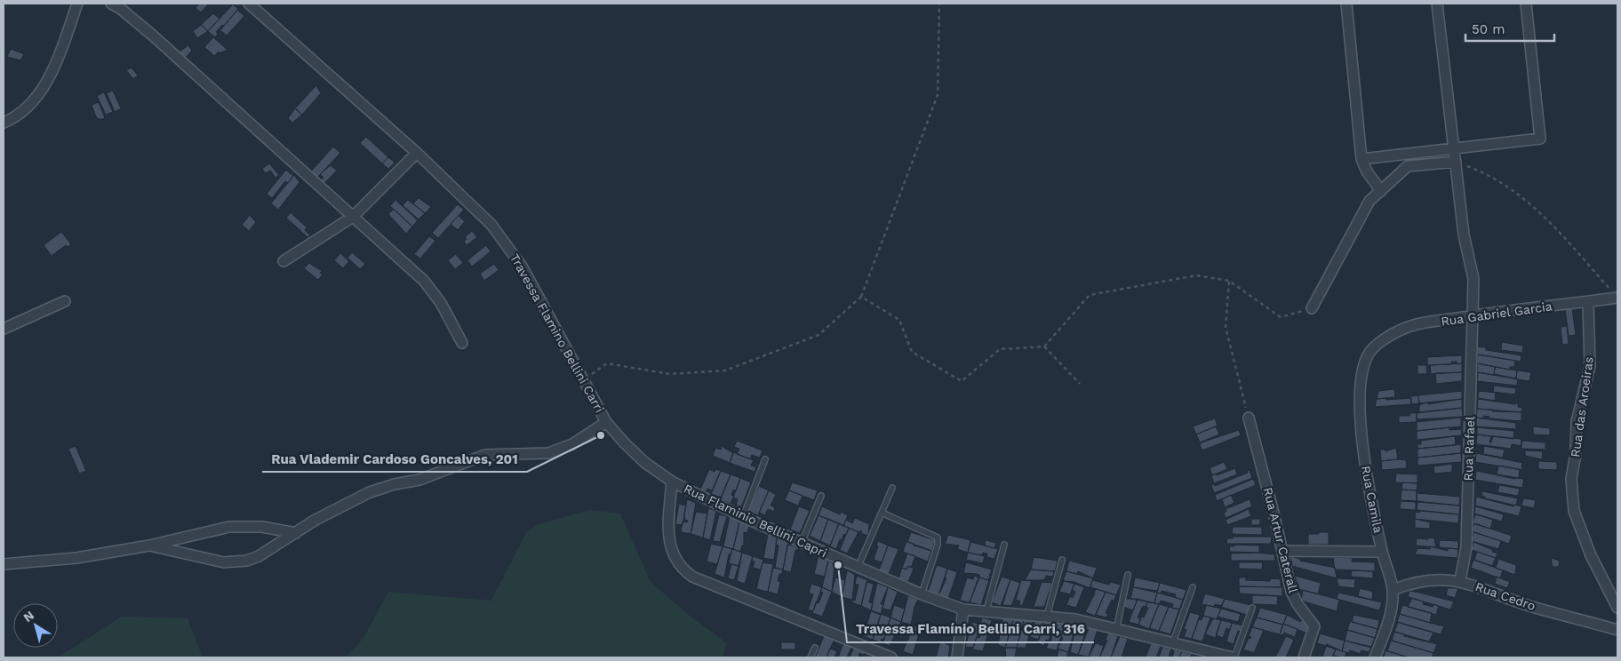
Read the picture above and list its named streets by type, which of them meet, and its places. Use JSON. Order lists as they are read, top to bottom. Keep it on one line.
{"streets":{"street":["Rua Gabriel Garcia","Travessa Flamino Bellini Carri","Rua das Aroeiras","Rua Rafael","Rua Camila","Rua Flaminio Bellini Capri","Rua Artur Caterall","Rua Cedro"]},"crossings":[["Rua Gabriel Garcia","Rua das Aroeiras"],["Rua Gabriel Garcia","Rua Rafael"],["Rua Gabriel Garcia","Rua Camila"],["Travessa Flamino Bellini Carri","Rua Flaminio Bellini Capri"],["Rua Rafael","Rua Cedro"],["Rua Camila","Rua Cedro"]],"places":["Rua Vlademir Cardoso Goncalves, 201","Travessa Flamínio Bellini Carri, 316"],"scale_bar":"50 m","north":"top left"}
